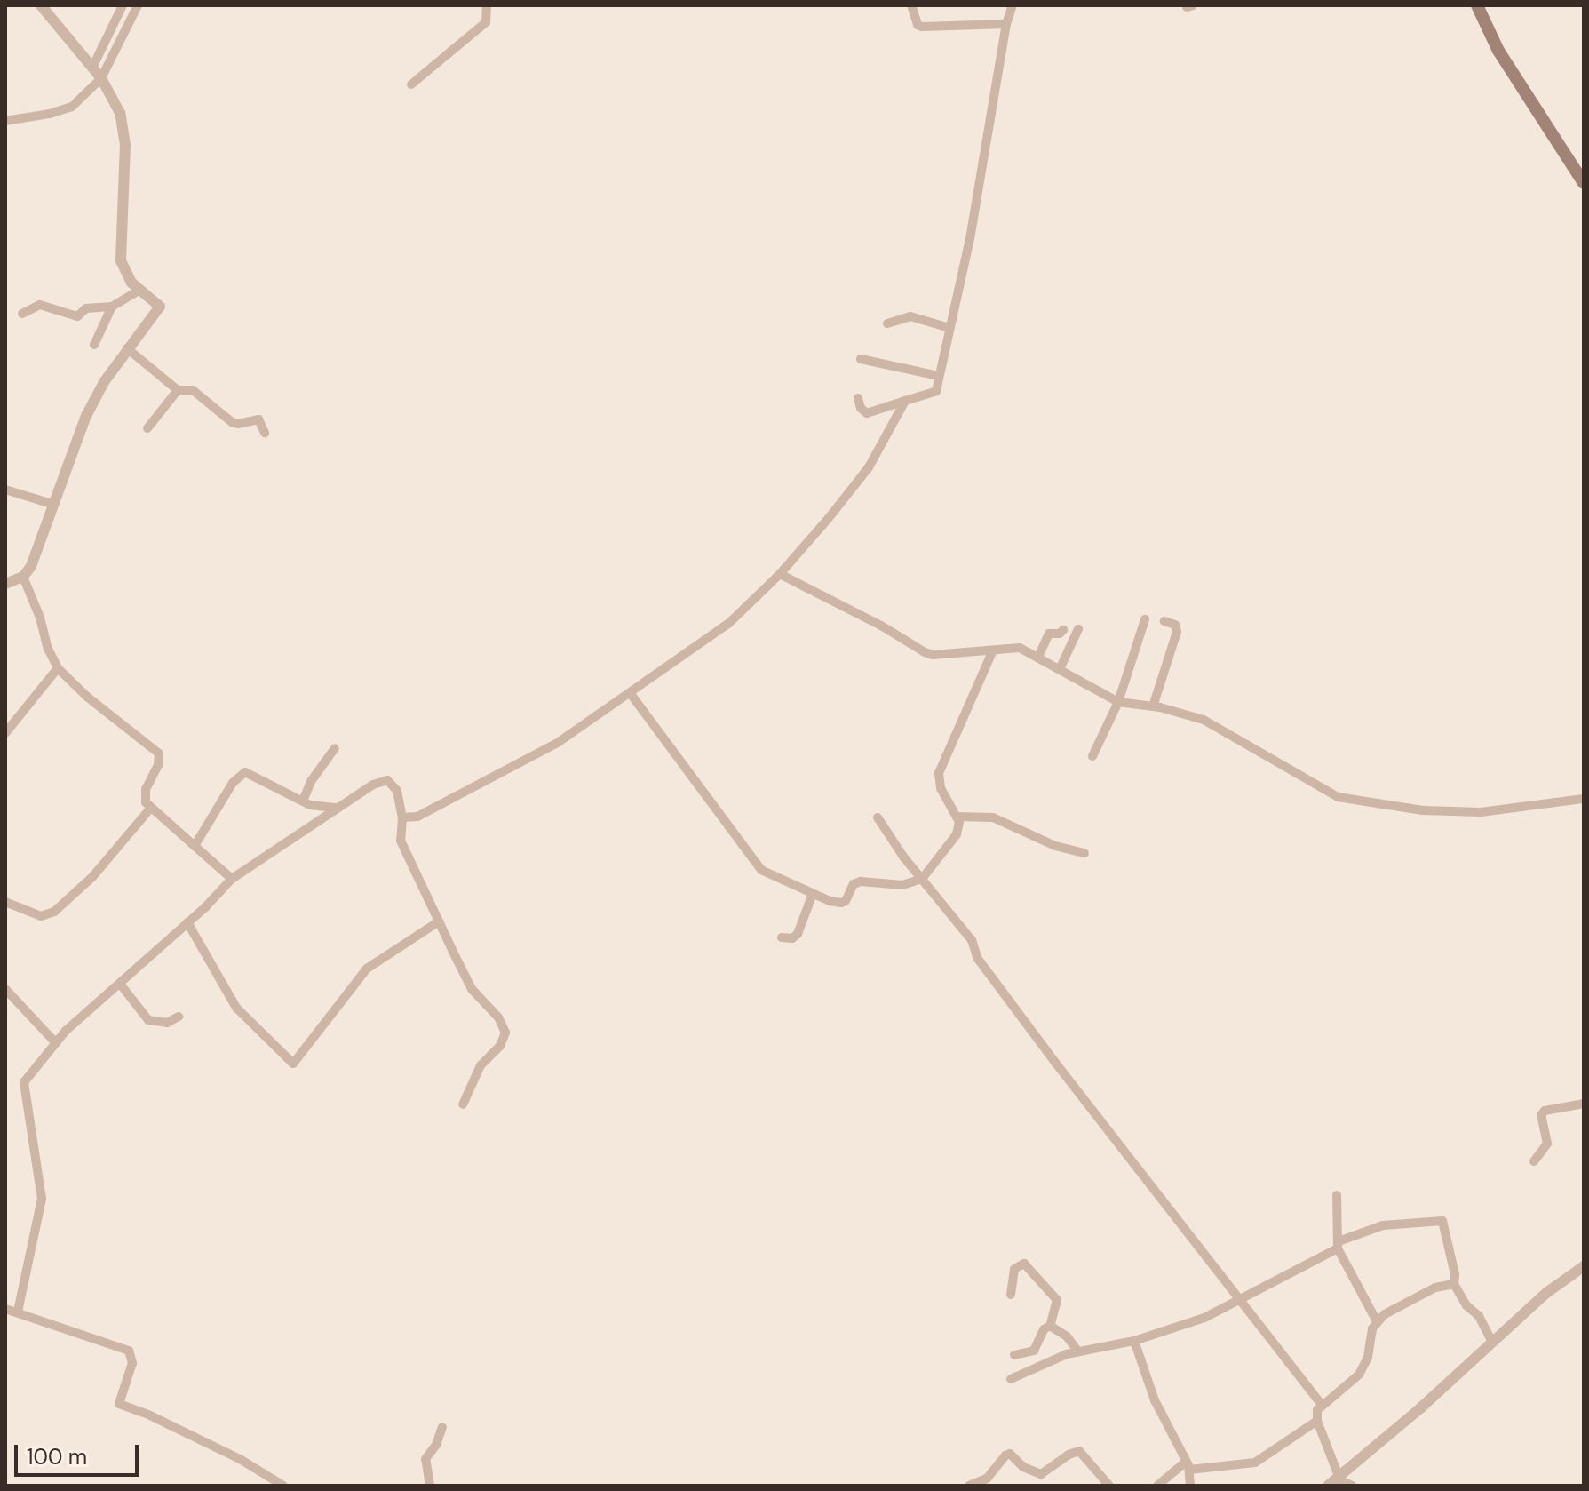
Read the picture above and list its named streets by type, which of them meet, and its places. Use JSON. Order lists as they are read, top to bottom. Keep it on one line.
{"scale_bar":"100 m"}
